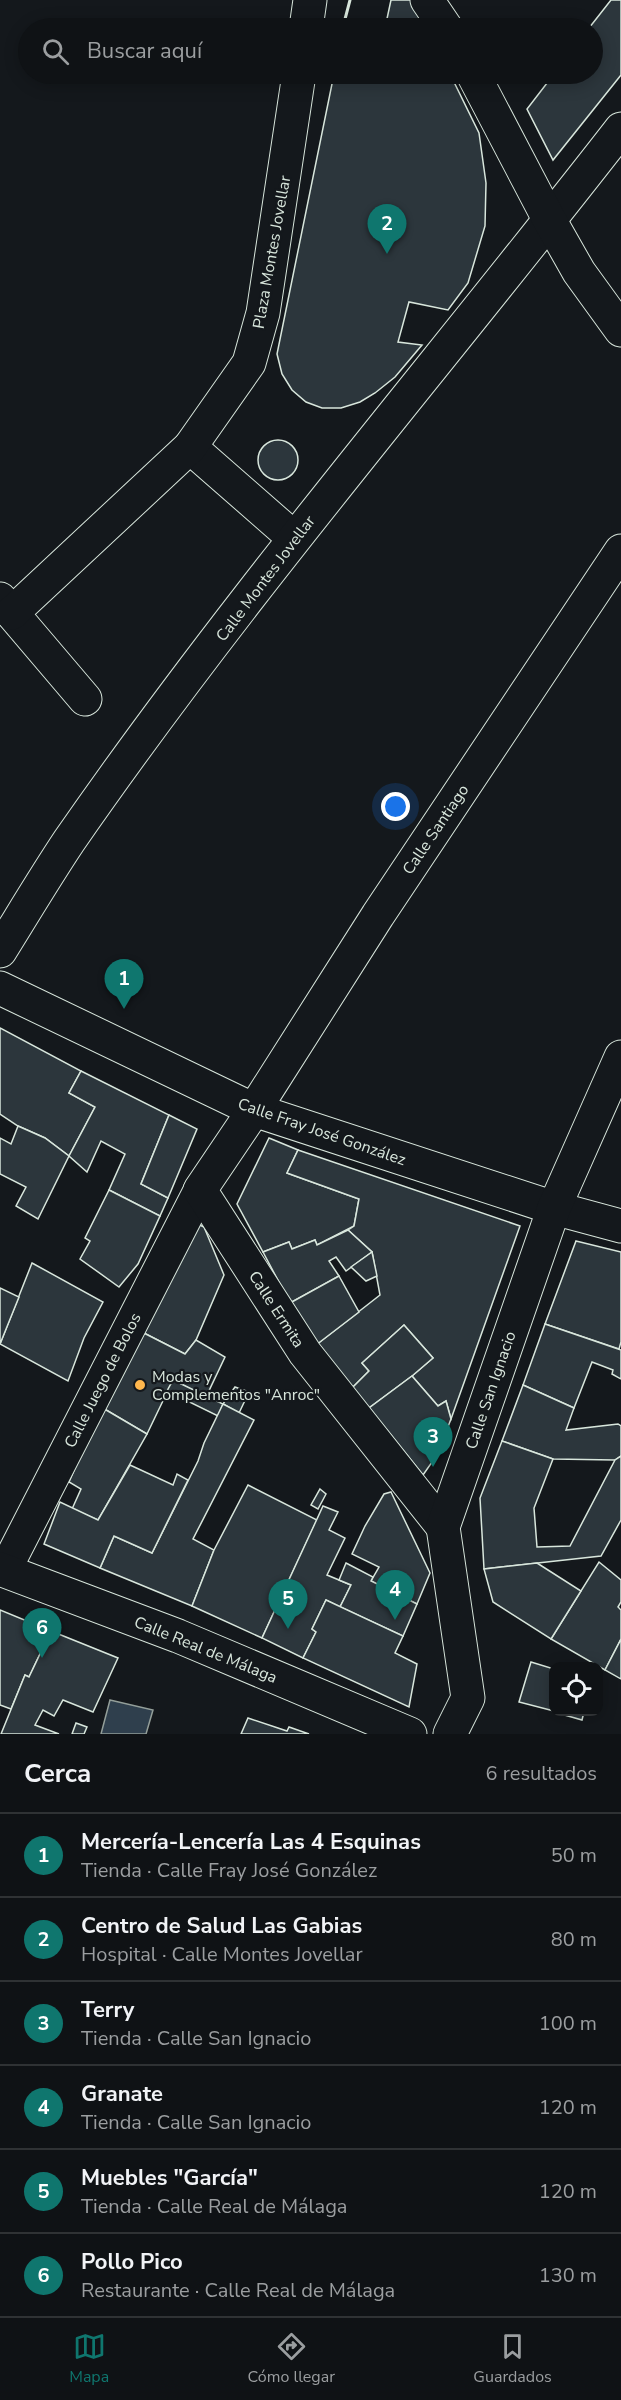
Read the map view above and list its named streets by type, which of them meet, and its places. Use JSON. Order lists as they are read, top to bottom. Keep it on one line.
{"streets":{"street":["Plaza Montes Jovellar","Calle Montes Jovellar","Calle Santiago","Calle Fray José González","Calle Ermita","Calle Juego de Bolos","Calle San Ignacio","Calle Real de Málaga"]},"crossings":[["Calle Santiago","Calle Fray José González"],["Calle Fray José González","Calle San Ignacio"],["Calle Ermita","Calle Juego de Bolos"],["Calle Ermita","Calle San Ignacio"],["Calle Juego de Bolos","Calle Real de Málaga"]],"places":["Modas y Complementos \"Anroc\""],"page":{"search":"Buscar aquí","pins":["2","1","3","4","5","6"],"heading":["Cerca","6 resultados"],"list":[{"mark":"1","name":"Mercería-Lencería Las 4 Esquinas","note":"Tienda · Calle Fray José González","value":"50 m"},{"mark":"2","name":"Centro de Salud Las Gabias","note":"Hospital · Calle Montes Jovellar","value":"80 m"},{"mark":"3","name":"Terry","note":"Tienda · Calle San Ignacio","value":"100 m"},{"mark":"4","name":"Granate","note":"Tienda · Calle San Ignacio","value":"120 m"},{"mark":"5","name":"Muebles \"García\"","note":"Tienda · Calle Real de Málaga","value":"120 m"},{"mark":"6","name":"Pollo Pico","note":"Restaurante · Calle Real de Málaga","value":"130 m"}],"nav":["Mapa","Cómo llegar","Guardados"]}}
